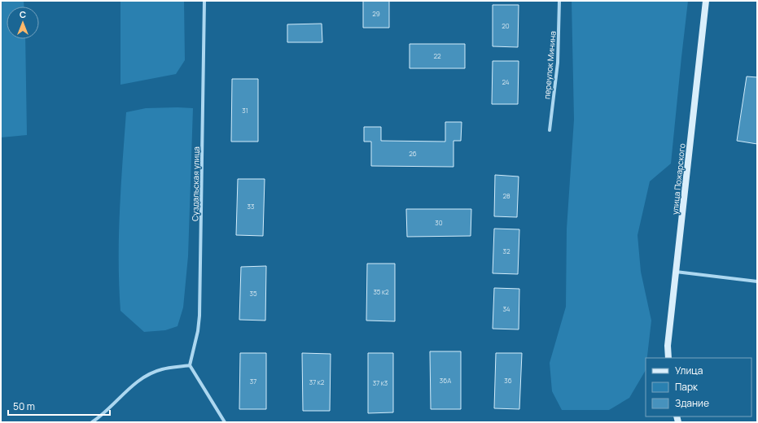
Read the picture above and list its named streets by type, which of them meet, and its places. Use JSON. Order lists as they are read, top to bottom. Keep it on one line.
{"streets":{"street":["переулок Минина","улица Пожарского","Суздальская улица"]},"house_numbers":["29","20","22","24","31","26","28","33","30","32","35 к2","35","34","36А","36","37","37 к2","37 к3"],"legend":["Улица","Парк","Здание"],"scale_bar":"50 m","north":"top"}
